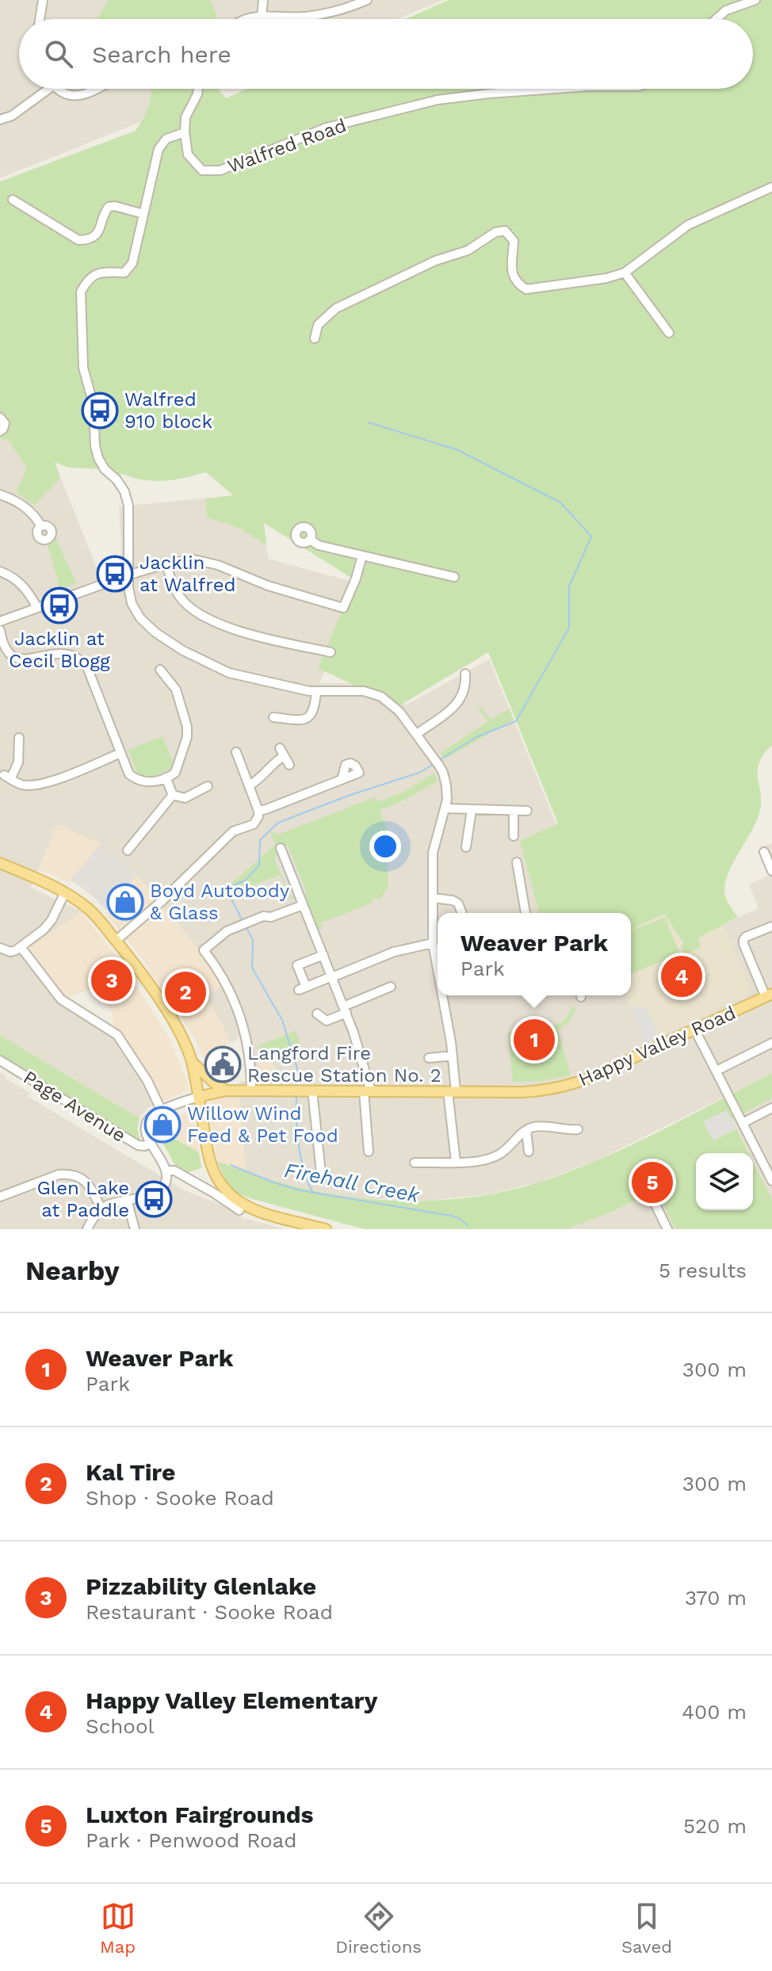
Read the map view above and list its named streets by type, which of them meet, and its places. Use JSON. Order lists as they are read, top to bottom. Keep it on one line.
{"streets":{"main road":["Happy Valley Road"],"street":["Walfred Road","Page Avenue"]},"water":["Firehall Creek"],"places":{"bus stop":["Walfred 910 block","Jacklin at Walfred","Jacklin at Cecil Blogg","Glen Lake at Paddle"],"shop":["Boyd Autobody & Glass","Willow Wind Feed & Pet Food"],"public building":["Langford Fire Rescue Station No. 2"]},"page":{"search":"Search here","popup":["Weaver Park","Park"],"pins":["4","3","2","1","5"],"heading":["Nearby","5 results"],"list":[{"mark":"1","name":"Weaver Park","note":"Park","value":"300 m"},{"mark":"2","name":"Kal Tire","note":"Shop · Sooke Road","value":"300 m"},{"mark":"3","name":"Pizzability Glenlake","note":"Restaurant · Sooke Road","value":"370 m"},{"mark":"4","name":"Happy Valley Elementary","note":"School","value":"400 m"},{"mark":"5","name":"Luxton Fairgrounds","note":"Park · Penwood Road","value":"520 m"}],"nav":["Map","Directions","Saved"]}}
